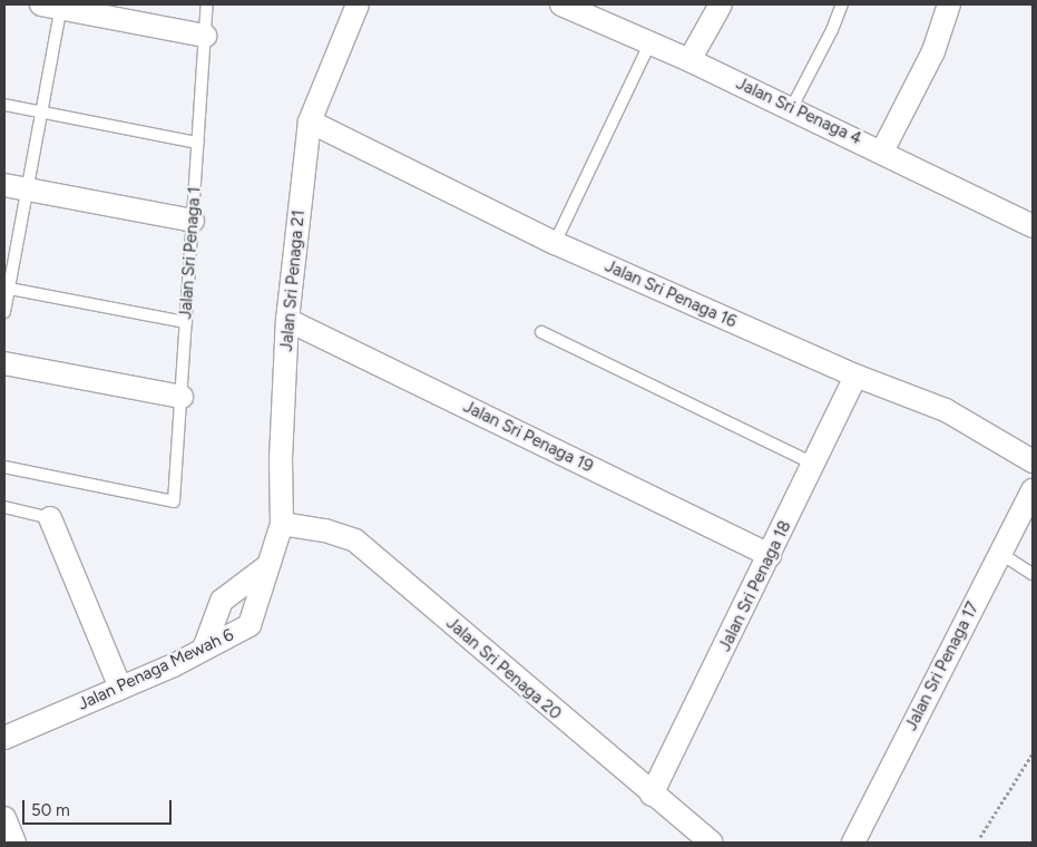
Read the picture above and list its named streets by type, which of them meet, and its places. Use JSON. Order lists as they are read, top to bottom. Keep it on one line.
{"streets":{"street":["Jalan Sri Penaga 4","Jalan Sri Penaga 21","Jalan Sri Penaga 16","Jalan Sri Penaga 19","Jalan Sri Penaga 18","Jalan Sri Penaga 17","Jalan Sri Penaga 20","Jalan Penaga Mewah 6"],"lane":["Jalan Sri Penaga 1"]},"crossings":[["Jalan Sri Penaga 21","Jalan Sri Penaga 16"],["Jalan Sri Penaga 21","Jalan Sri Penaga 19"],["Jalan Sri Penaga 21","Jalan Sri Penaga 20"],["Jalan Sri Penaga 21","Jalan Penaga Mewah 6"],["Jalan Sri Penaga 16","Jalan Sri Penaga 18"],["Jalan Sri Penaga 19","Jalan Sri Penaga 18"],["Jalan Sri Penaga 18","Jalan Sri Penaga 20"]],"scale_bar":"50 m"}
